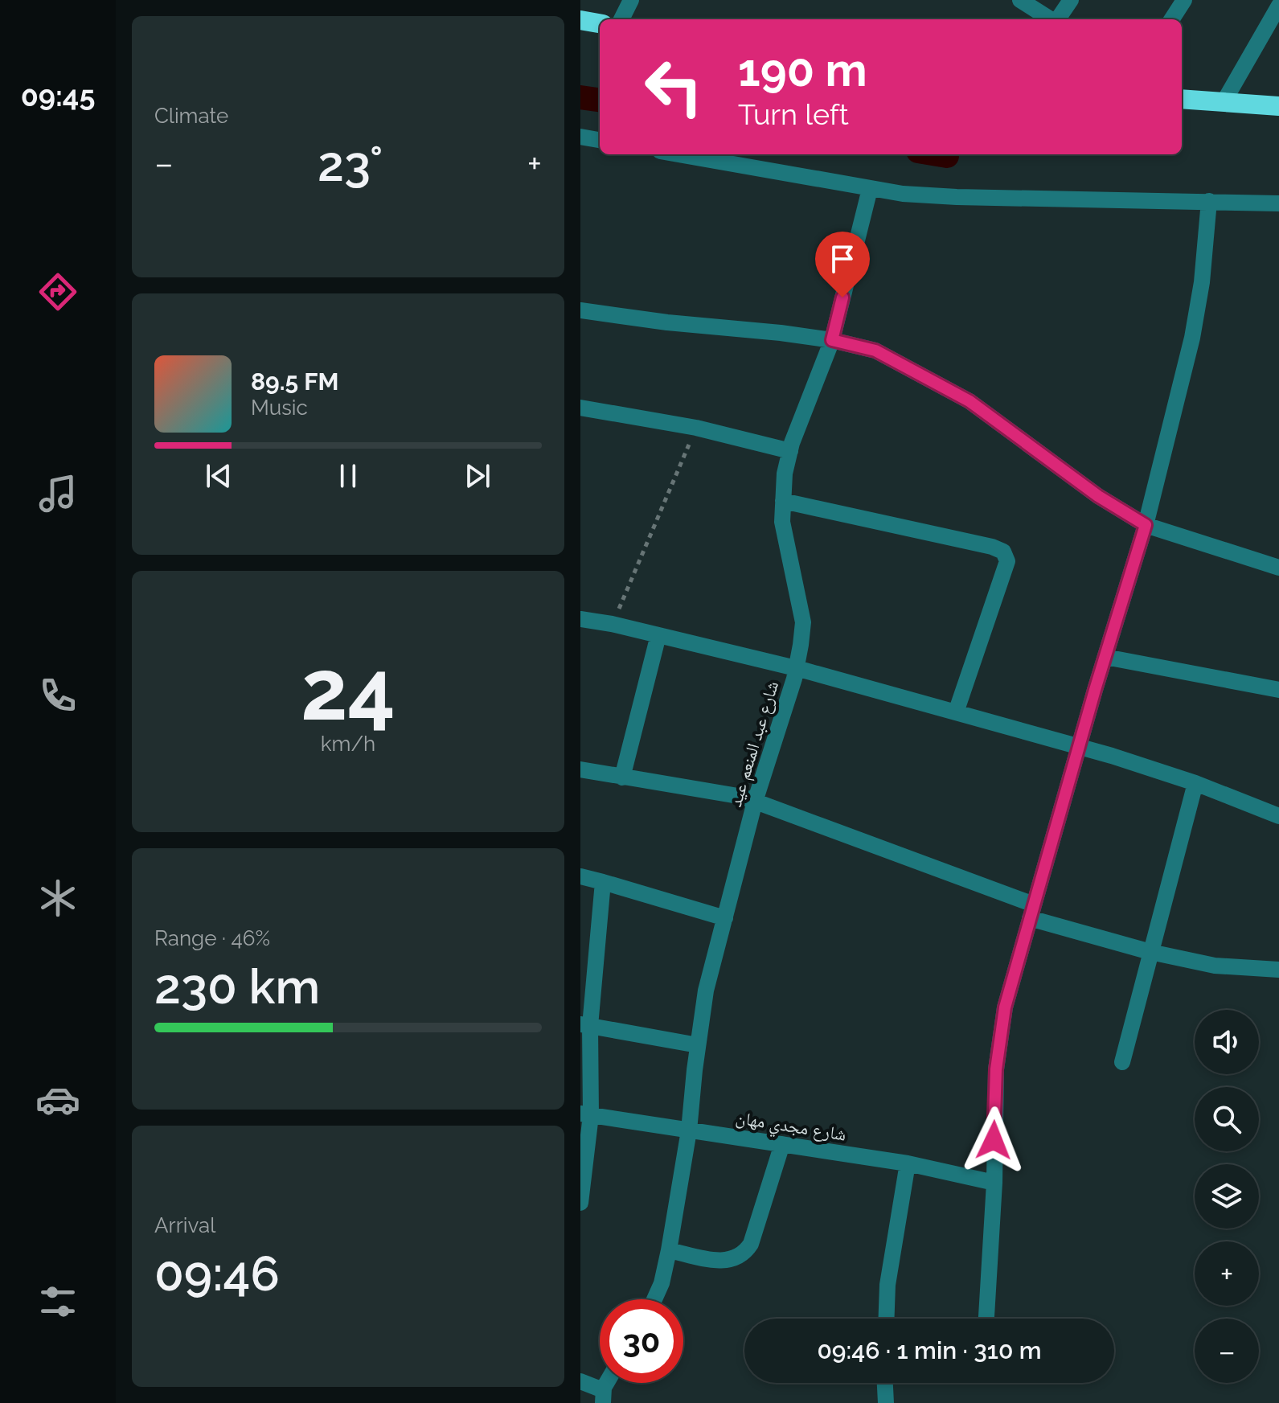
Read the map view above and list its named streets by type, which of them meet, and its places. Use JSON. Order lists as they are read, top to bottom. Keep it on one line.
{"streets":{"street":["شارع عبد المنعم عيد","شارع مجدي مهان"]},"crossings":[["شارع عبد المنعم عيد","شارع مجدي مهان"]],"page":{"tabs":"09:45","tile":["Climate",["24","km/h"],["Range · 46%","230 km"],["Arrival","09:46"]],"turn":["190 m","Turn left"],"heat":["−","23°","+"],"song":["89.5 FM","Music"],"map_buttons":["+","−"],"limit":"30","trip":"09:46 · 1 min · 310 m"}}
